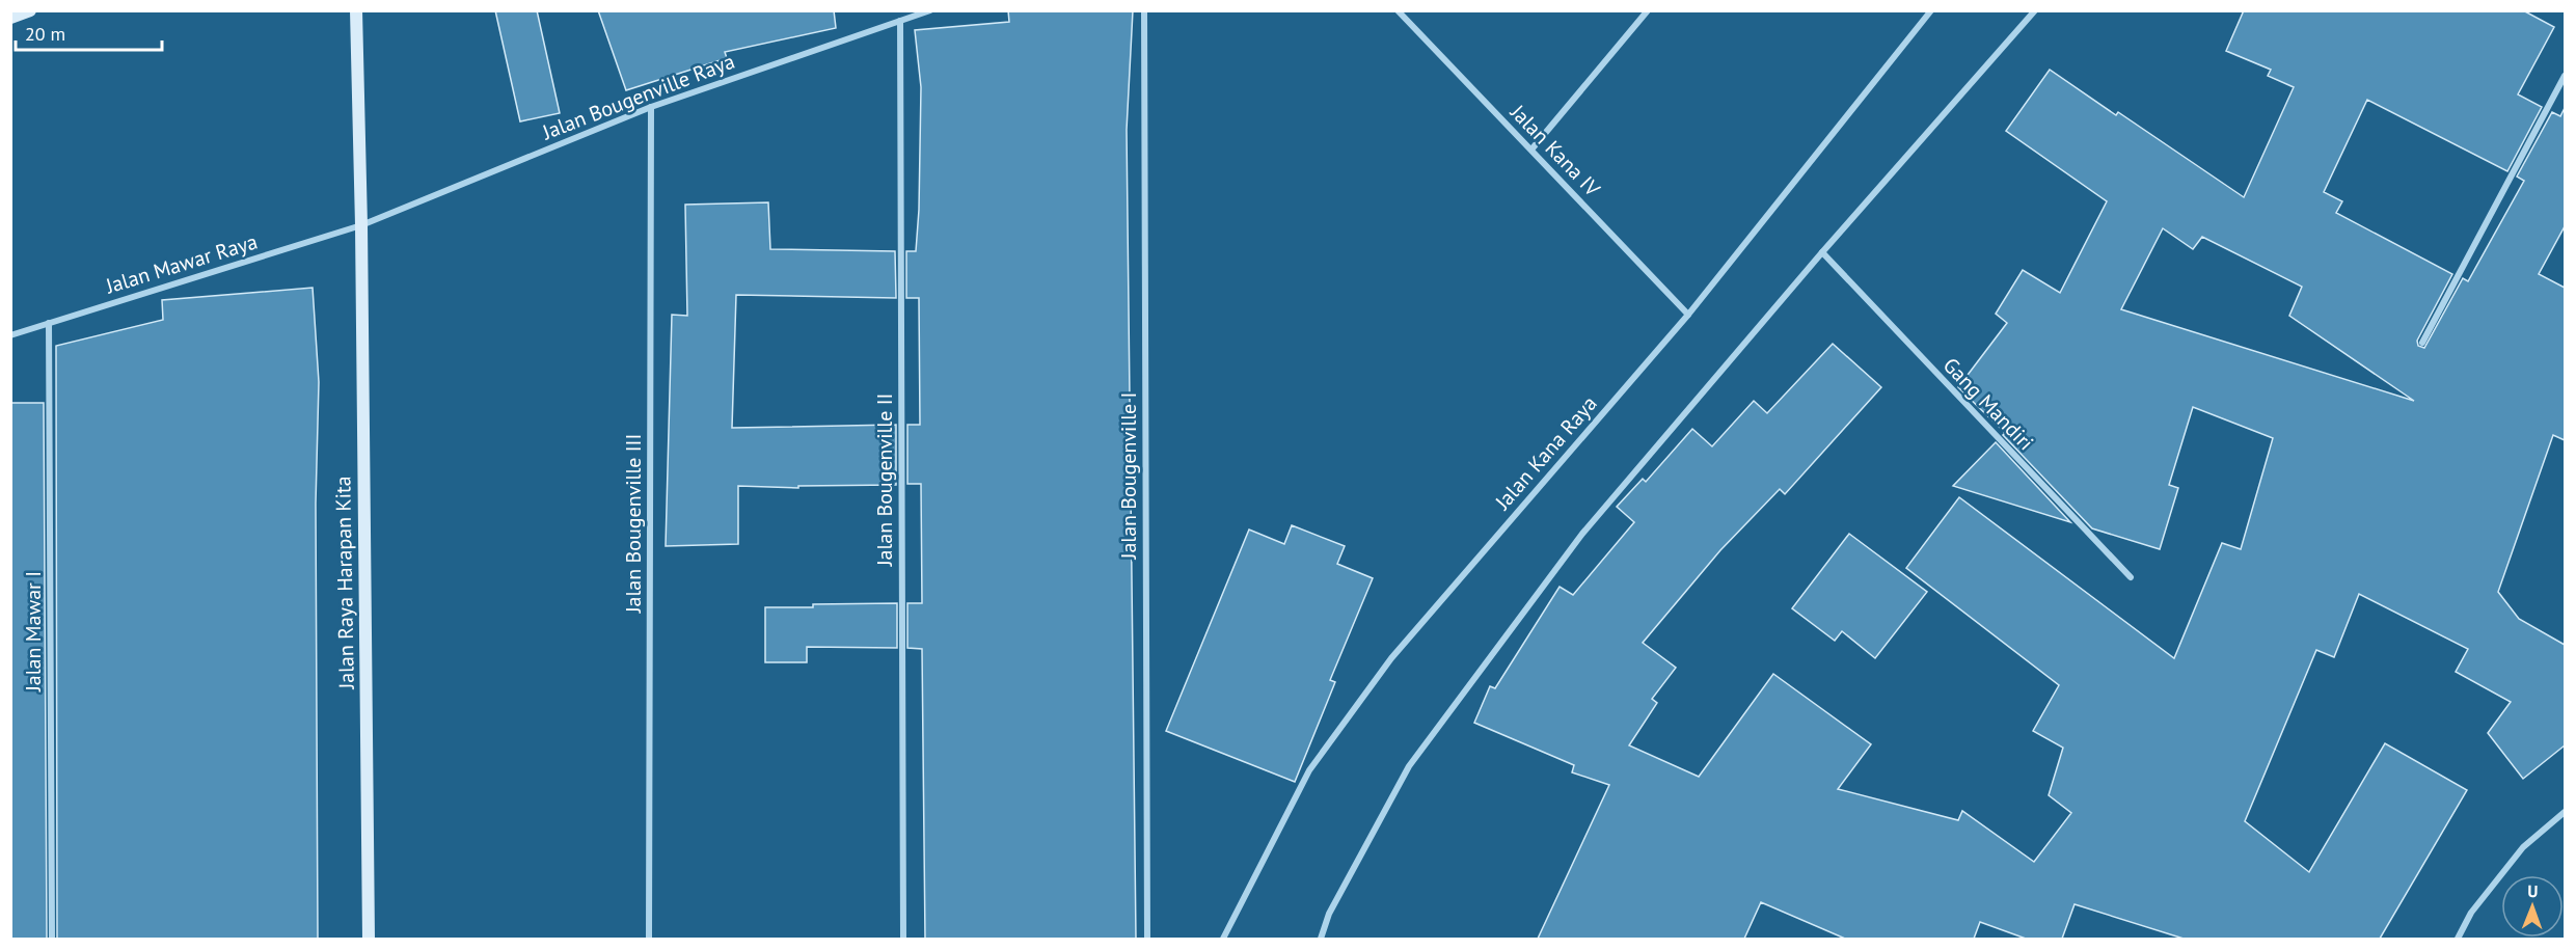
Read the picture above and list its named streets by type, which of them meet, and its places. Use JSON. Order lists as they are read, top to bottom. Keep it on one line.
{"streets":{"street":["Jalan Bougenville Raya","Jalan Kana IV","Jalan Mawar Raya","Gang Mandiri","Jalan Kana Raya","Jalan Bougenville I","Jalan Bougenville II","Jalan Bougenville III","Jalan Raya Harapan Kita","Jalan Mawar I"]},"crossings":[["Jalan Bougenville Raya","Jalan Mawar Raya"],["Jalan Bougenville Raya","Jalan Bougenville II"],["Jalan Bougenville Raya","Jalan Bougenville III"],["Jalan Bougenville Raya","Jalan Raya Harapan Kita"],["Jalan Kana IV","Jalan Kana Raya"],["Jalan Mawar Raya","Jalan Raya Harapan Kita"],["Jalan Mawar Raya","Jalan Mawar I"]],"scale_bar":"20 m","north":"top"}
